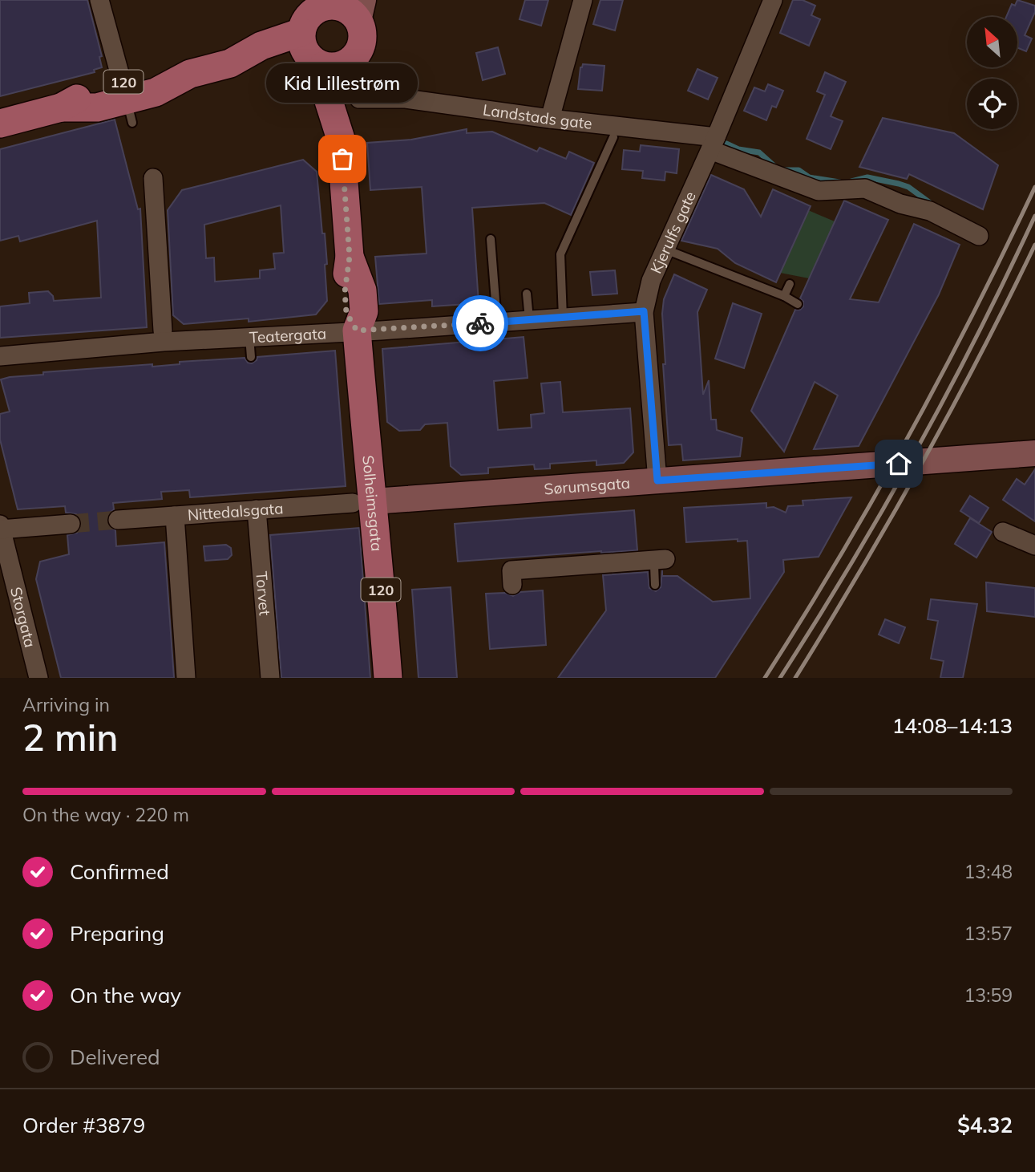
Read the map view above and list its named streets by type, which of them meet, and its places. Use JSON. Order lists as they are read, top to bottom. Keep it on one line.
{"streets":{"main road":["120","Sørumsgata","Solheimsgata"],"street":["Landstads gate","Kjerulfs gate","Teatergata","Nittedalsgata","Torvet","Storgata"]},"crossings":[["120","Solheimsgata"],["Landstads gate","Kjerulfs gate"],["Kjerulfs gate","Teatergata"],["Kjerulfs gate","Sørumsgata"],["Teatergata","Solheimsgata"],["Sørumsgata","Solheimsgata"],["Sørumsgata","Nittedalsgata"],["Solheimsgata","Nittedalsgata"],["Nittedalsgata","Torvet"]],"places":["Kid Lillestrøm"],"north":"top left","page":{"bubble":"Kid Lillestrøm","heading":["2 min","Arriving in","14:08–14:13"],"panel":["Order #3879","$4.32"],"bar":"On the way · 220 m","list":[["Confirmed","13:48"],["Preparing","13:57"],["On the way","13:59"],"Delivered"]}}
